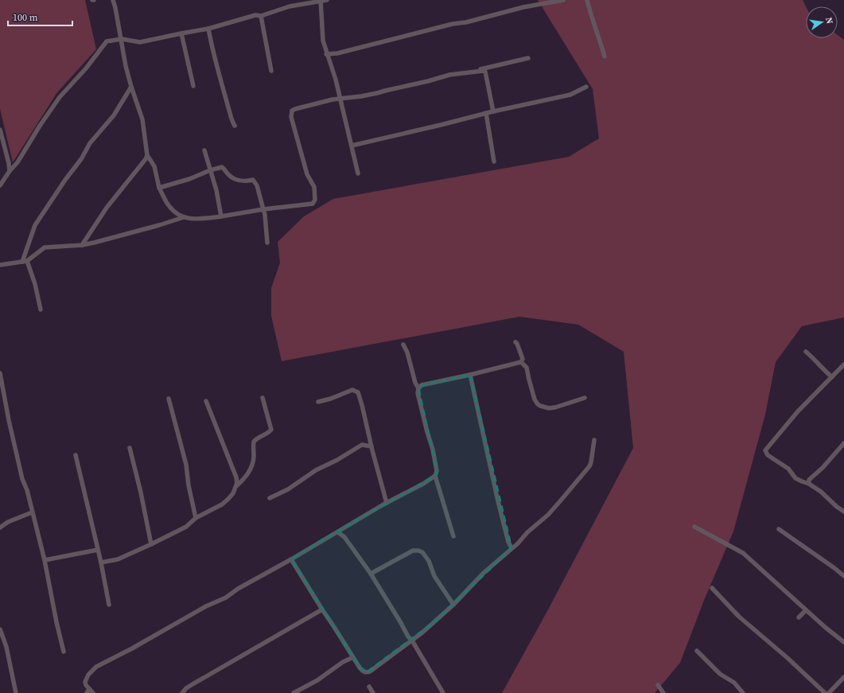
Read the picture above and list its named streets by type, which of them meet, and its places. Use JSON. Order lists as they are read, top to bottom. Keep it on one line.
{"scale_bar":"100 m","north":"right"}
